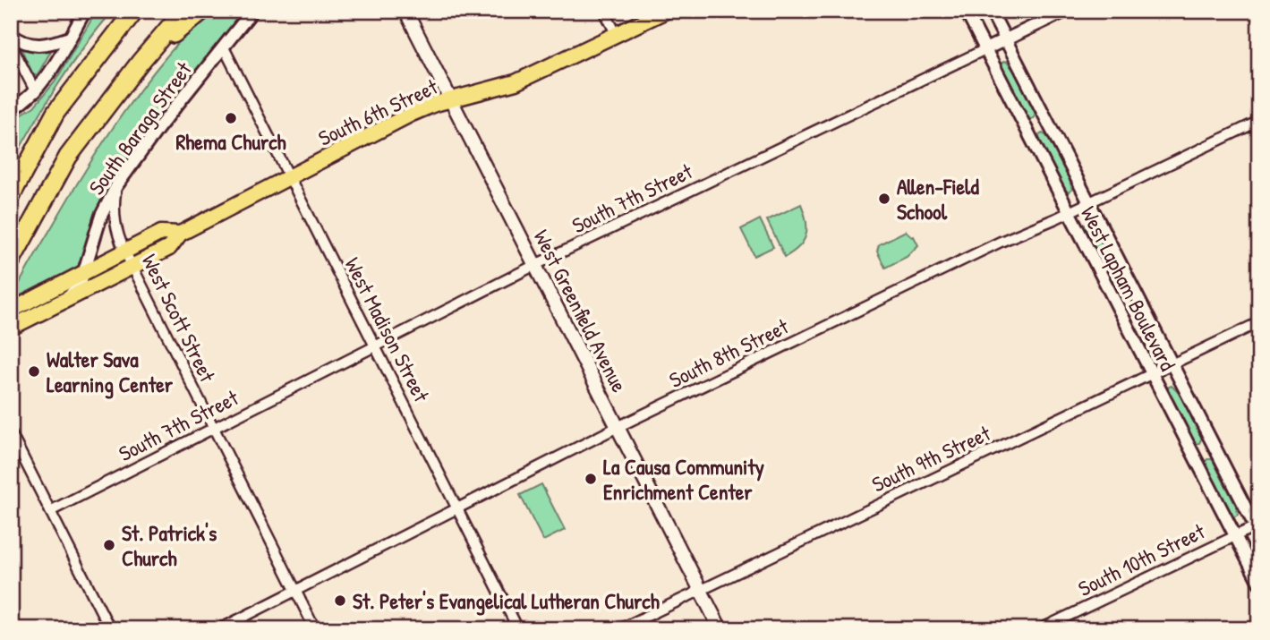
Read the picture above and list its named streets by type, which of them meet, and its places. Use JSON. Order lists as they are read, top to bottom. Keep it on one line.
{"streets":{"main road":["South 6th Street","West Greenfield Avenue"],"street":["South Baraga Street","South 7th Street","West Lapham Boulevard","West Scott Street","West Madison Street","South 8th Street","South 9th Street","South 10th Street"]},"crossings":[["South 6th Street","South Baraga Street"],["South 6th Street","West Greenfield Avenue"],["South 6th Street","West Scott Street"],["South 6th Street","West Madison Street"],["South Baraga Street","West Scott Street"],["South Baraga Street","West Madison Street"],["South 7th Street","West Lapham Boulevard"],["South 7th Street","West Greenfield Avenue"],["South 7th Street","West Scott Street"],["South 7th Street","West Madison Street"],["West Lapham Boulevard","South 8th Street"],["West Lapham Boulevard","South 9th Street"],["West Lapham Boulevard","South 10th Street"],["West Greenfield Avenue","South 8th Street"],["West Greenfield Avenue","South 9th Street"],["West Scott Street","South 8th Street"],["West Madison Street","South 8th Street"]],"places":["Rhema Church","Allen-Field School","Walter Sava Learning Center","La Causa Community Enrichment Center","St. Patrick's Church","St. Peter's Evangelical Lutheran Church"]}
